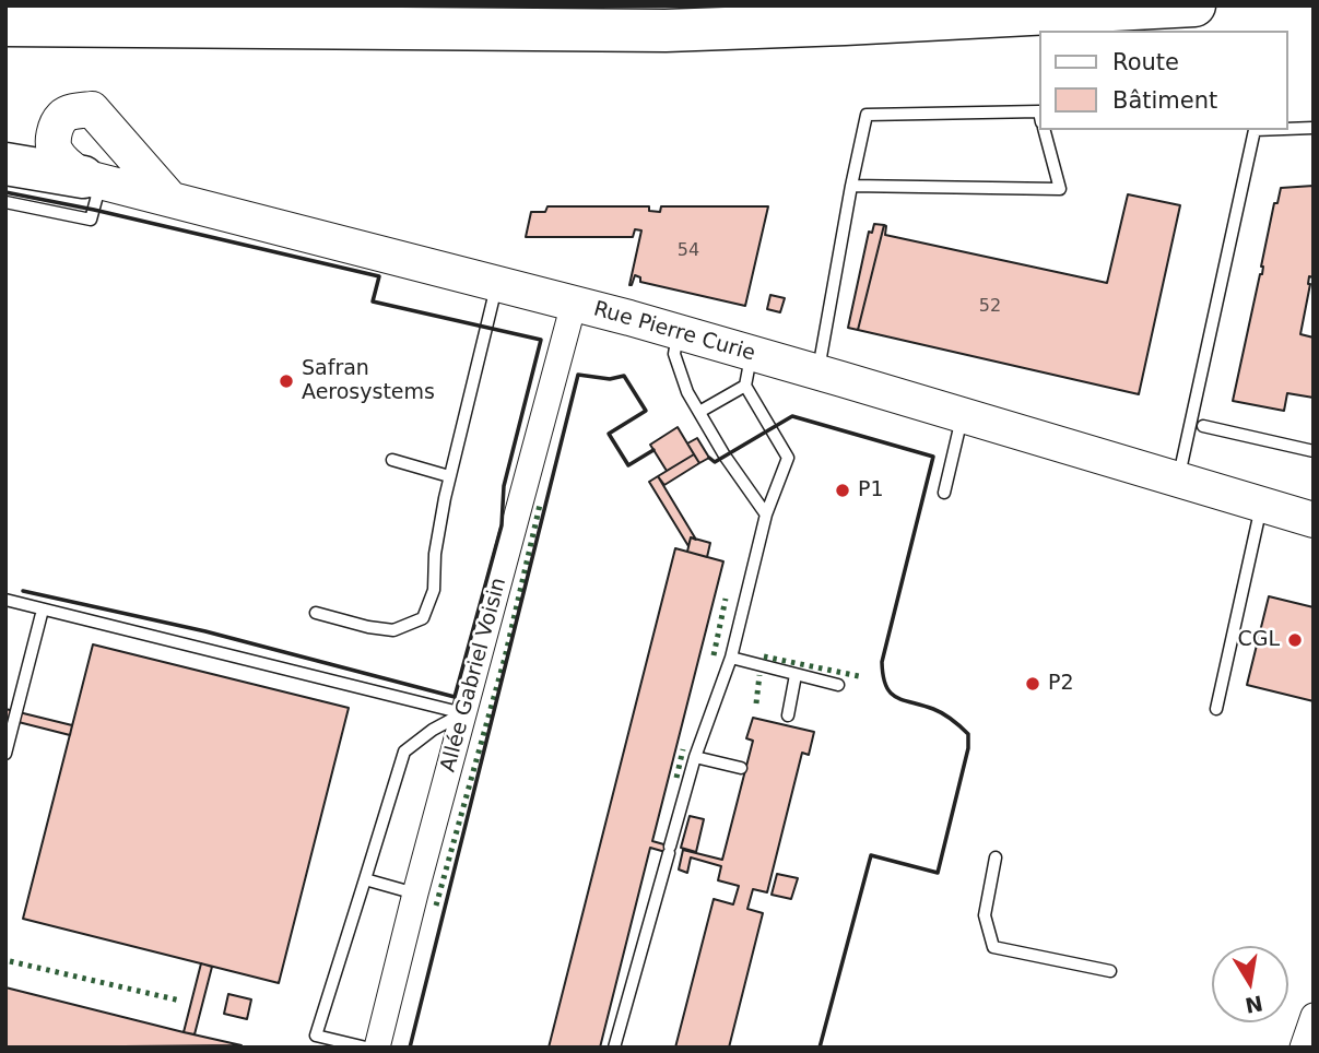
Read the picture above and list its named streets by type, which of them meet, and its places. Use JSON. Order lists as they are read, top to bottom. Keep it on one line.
{"streets":{"street":["Rue Pierre Curie","Allée Gabriel Voisin"]},"crossings":[["Rue Pierre Curie","Allée Gabriel Voisin"]],"places":["Safran Aerosystems","P1","CGL","P2"],"house_numbers":["54","52"],"legend":["Route","Bâtiment"],"north":"bottom"}
